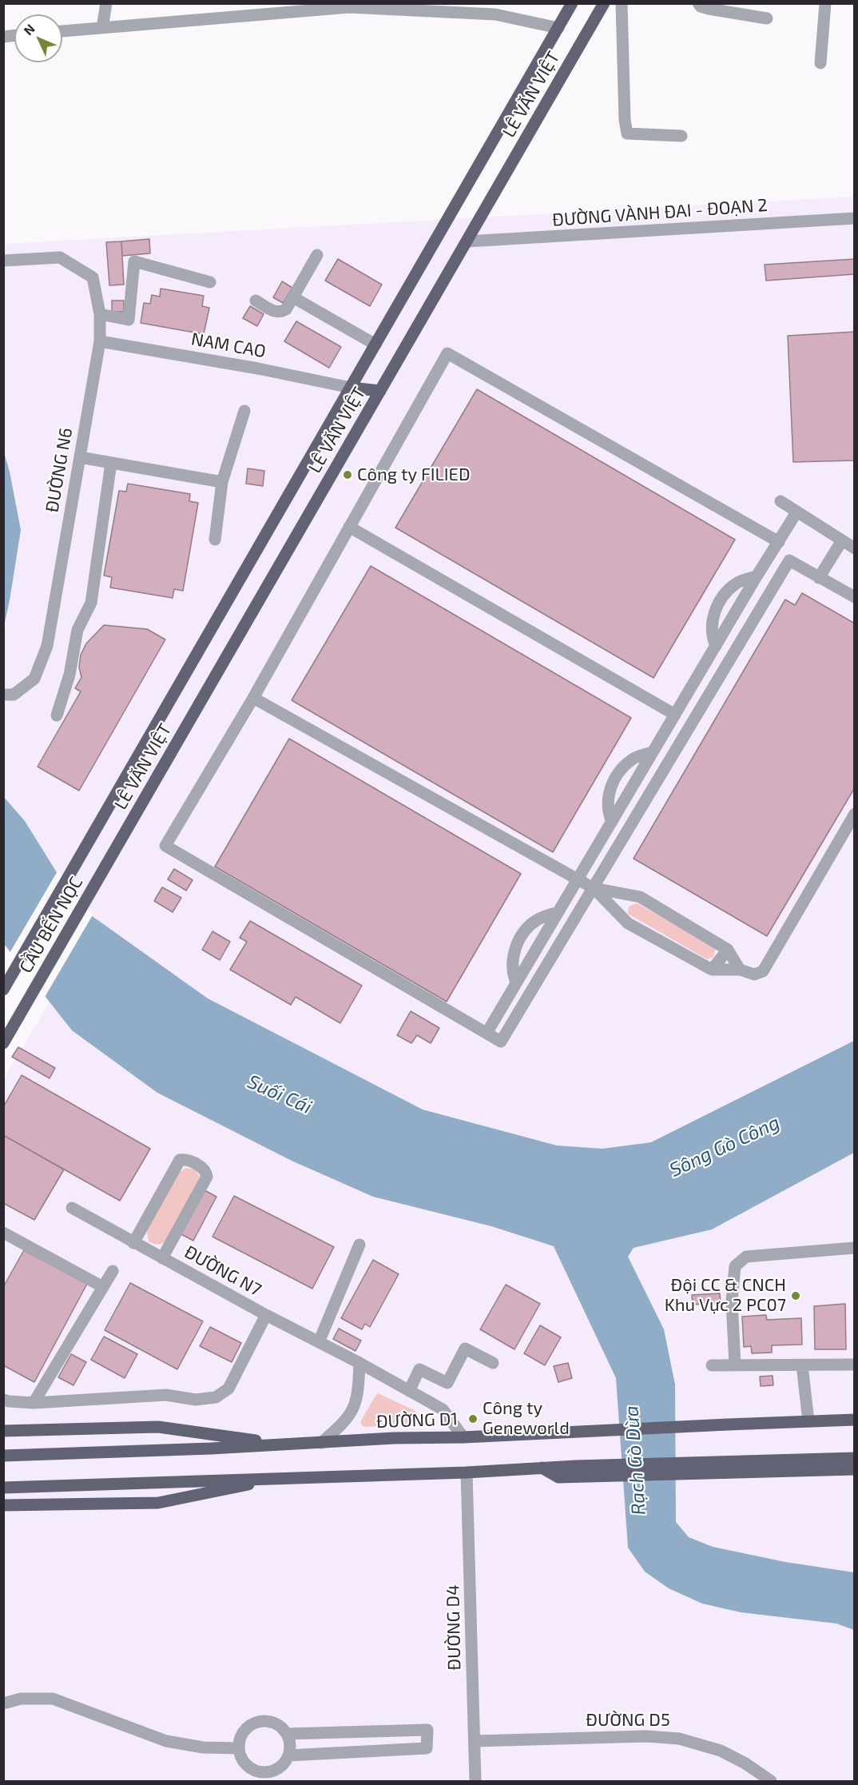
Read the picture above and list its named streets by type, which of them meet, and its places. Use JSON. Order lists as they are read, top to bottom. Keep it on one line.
{"streets":{"main road":["LÊ VĂN VIỆT","CẦU BẾN NỌC","ĐƯỜNG D1"],"street":["ĐƯỜNG VÀNH ĐAI - ĐOẠN 2","NAM CAO","ĐƯỜNG N6","ĐƯỜNG N7","ĐƯỜNG D4","ĐƯỜNG D5"]},"crossings":[["LÊ VĂN VIỆT","ĐƯỜNG VÀNH ĐAI - ĐOẠN 2"],["LÊ VĂN VIỆT","NAM CAO"],["LÊ VĂN VIỆT","CẦU BẾN NỌC"],["NAM CAO","ĐƯỜNG N6"],["ĐƯỜNG N7","ĐƯỜNG D1"],["ĐƯỜNG D4","ĐƯỜNG D5"]],"water":["Suối Cái","Sông Gò Công","Rạch Gò Dừa"],"places":["Công ty FILIED","Đội CC & CNCH Khu Vực 2 PC07","Công ty Geneworld"],"north":"top left"}
